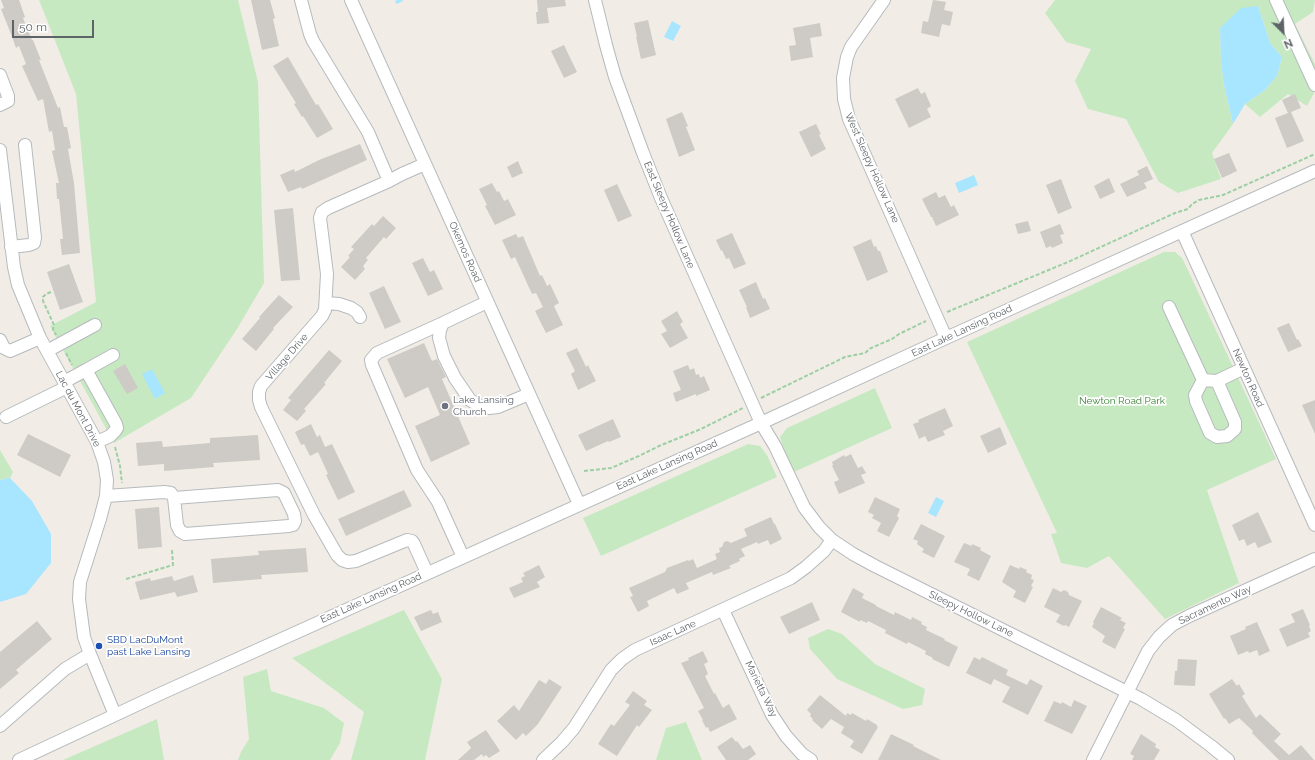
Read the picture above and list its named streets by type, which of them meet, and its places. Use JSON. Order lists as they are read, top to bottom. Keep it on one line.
{"streets":{"street":["West Sleepy Hollow Lane","East Sleepy Hollow Lane","Okemos Road","East Lake Lansing Road","Village Drive","Newton Road","Lac du Mont Drive","Sacramento Way","Sleepy Hollow Lane","Isaac Lane","Marietta Way"]},"crossings":[["West Sleepy Hollow Lane","East Lake Lansing Road"],["East Sleepy Hollow Lane","East Lake Lansing Road"],["East Sleepy Hollow Lane","Sleepy Hollow Lane"],["Okemos Road","East Lake Lansing Road"],["Okemos Road","Village Drive"],["East Lake Lansing Road","Village Drive"],["East Lake Lansing Road","Newton Road"],["East Lake Lansing Road","Lac du Mont Drive"],["East Lake Lansing Road","Sleepy Hollow Lane"],["Sacramento Way","Sleepy Hollow Lane"],["Sleepy Hollow Lane","Isaac Lane"],["Isaac Lane","Marietta Way"]],"parks":["Newton Road Park"],"places":["Lake Lansing Church","SBD LacDuMont past Lake Lansing"],"scale_bar":"50 m","north":"bottom right"}
